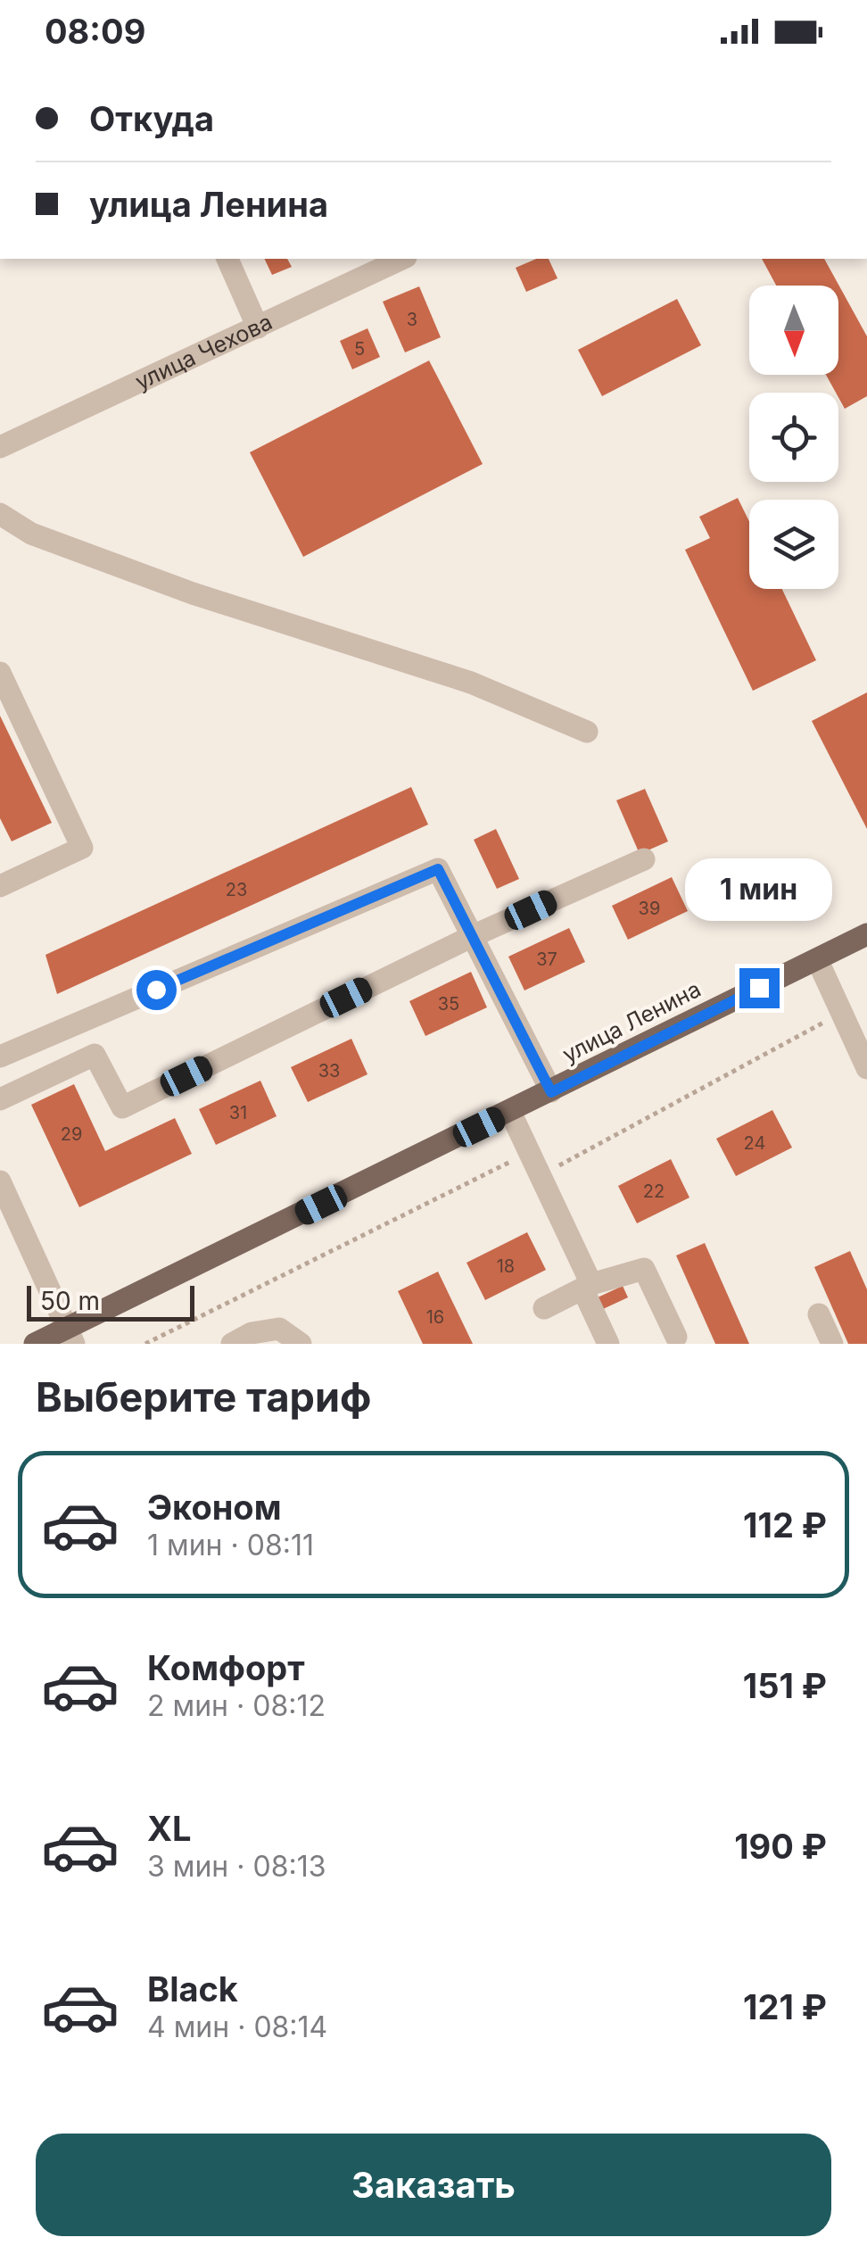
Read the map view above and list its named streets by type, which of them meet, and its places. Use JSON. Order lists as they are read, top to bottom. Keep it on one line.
{"streets":{"main road":["улица Ленина"],"street":["улица Чехова"]},"house_numbers":["3","5","23","39","37","35","33","31","29","24","22","18","16"],"scale_bar":"50 m","north":"bottom","page":{"status":"08:09","banner":["Откуда","улица Ленина"],"bubble":"1 мин","scale":"50 m","heading":"Выберите тариф","list":[{"name":"Эконом","note":"1 мин · 08:11","value":"112 ₽"},{"name":"Комфорт","note":"2 мин · 08:12","value":"151 ₽"},{"name":"XL","note":"3 мин · 08:13","value":"190 ₽"},{"name":"Black","note":"4 мин · 08:14","value":"121 ₽"}],"buttons":"Заказать"}}
